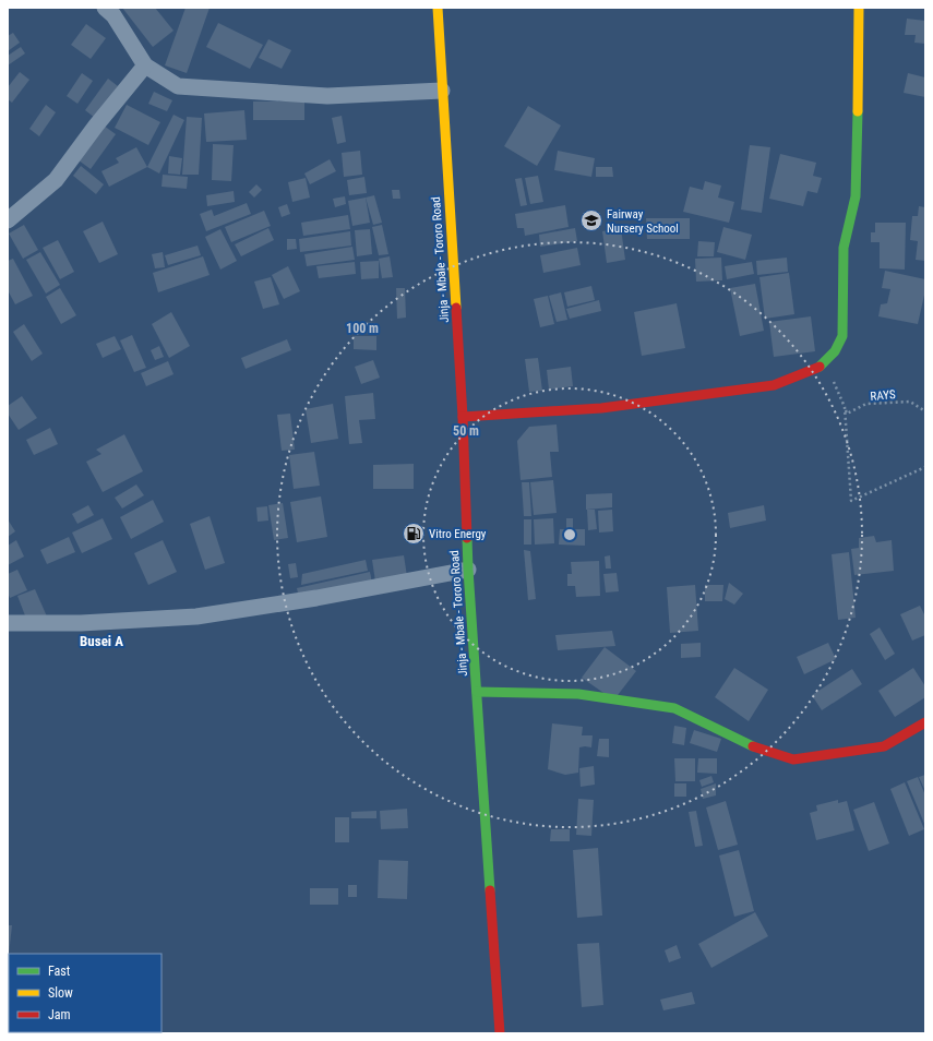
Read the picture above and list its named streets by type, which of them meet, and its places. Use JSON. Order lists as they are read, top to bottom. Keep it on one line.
{"streets":{"street":["Jinja - Mbale - Tororo Road"],"path":["RAYS"]},"districts":["Busei A"],"places":{"school or university":["Fairway Nursery School"],"fuel station":["Vitro Energy"]},"legend":["Fast","Slow","Jam"],"rings":["100 m","50 m"]}
